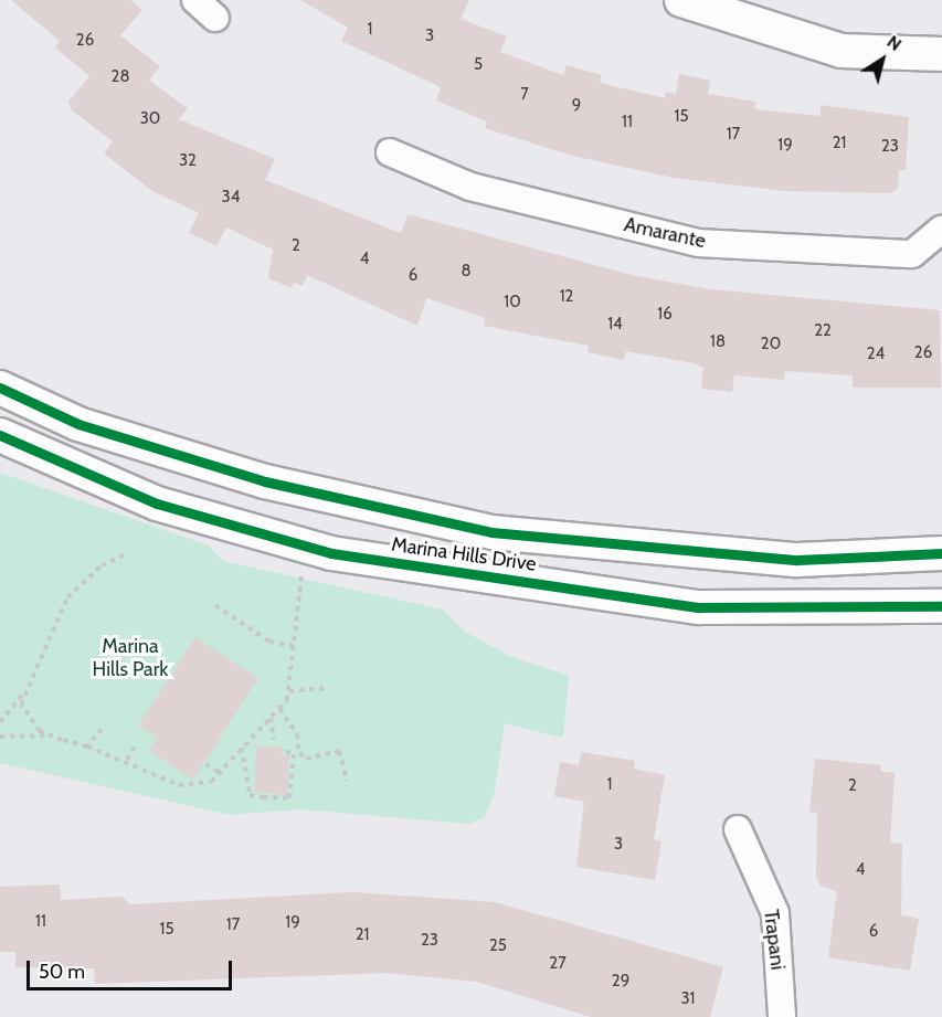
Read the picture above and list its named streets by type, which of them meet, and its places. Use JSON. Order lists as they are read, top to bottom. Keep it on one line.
{"streets":{"street":["Amarante","Marina Hills Drive","Trapani"]},"parks":["Marina Hills Park"],"house_numbers":["1","3","26","5","28","7","9","15","30","11","17","21","19","23","32","34","2","4","8","6","12","10","16","14","22","18","20","26","24","1","2","3","4","11","19","17","15","6","21","23","25","27","29","31"],"scale_bar":"50 m","north":"top right"}
